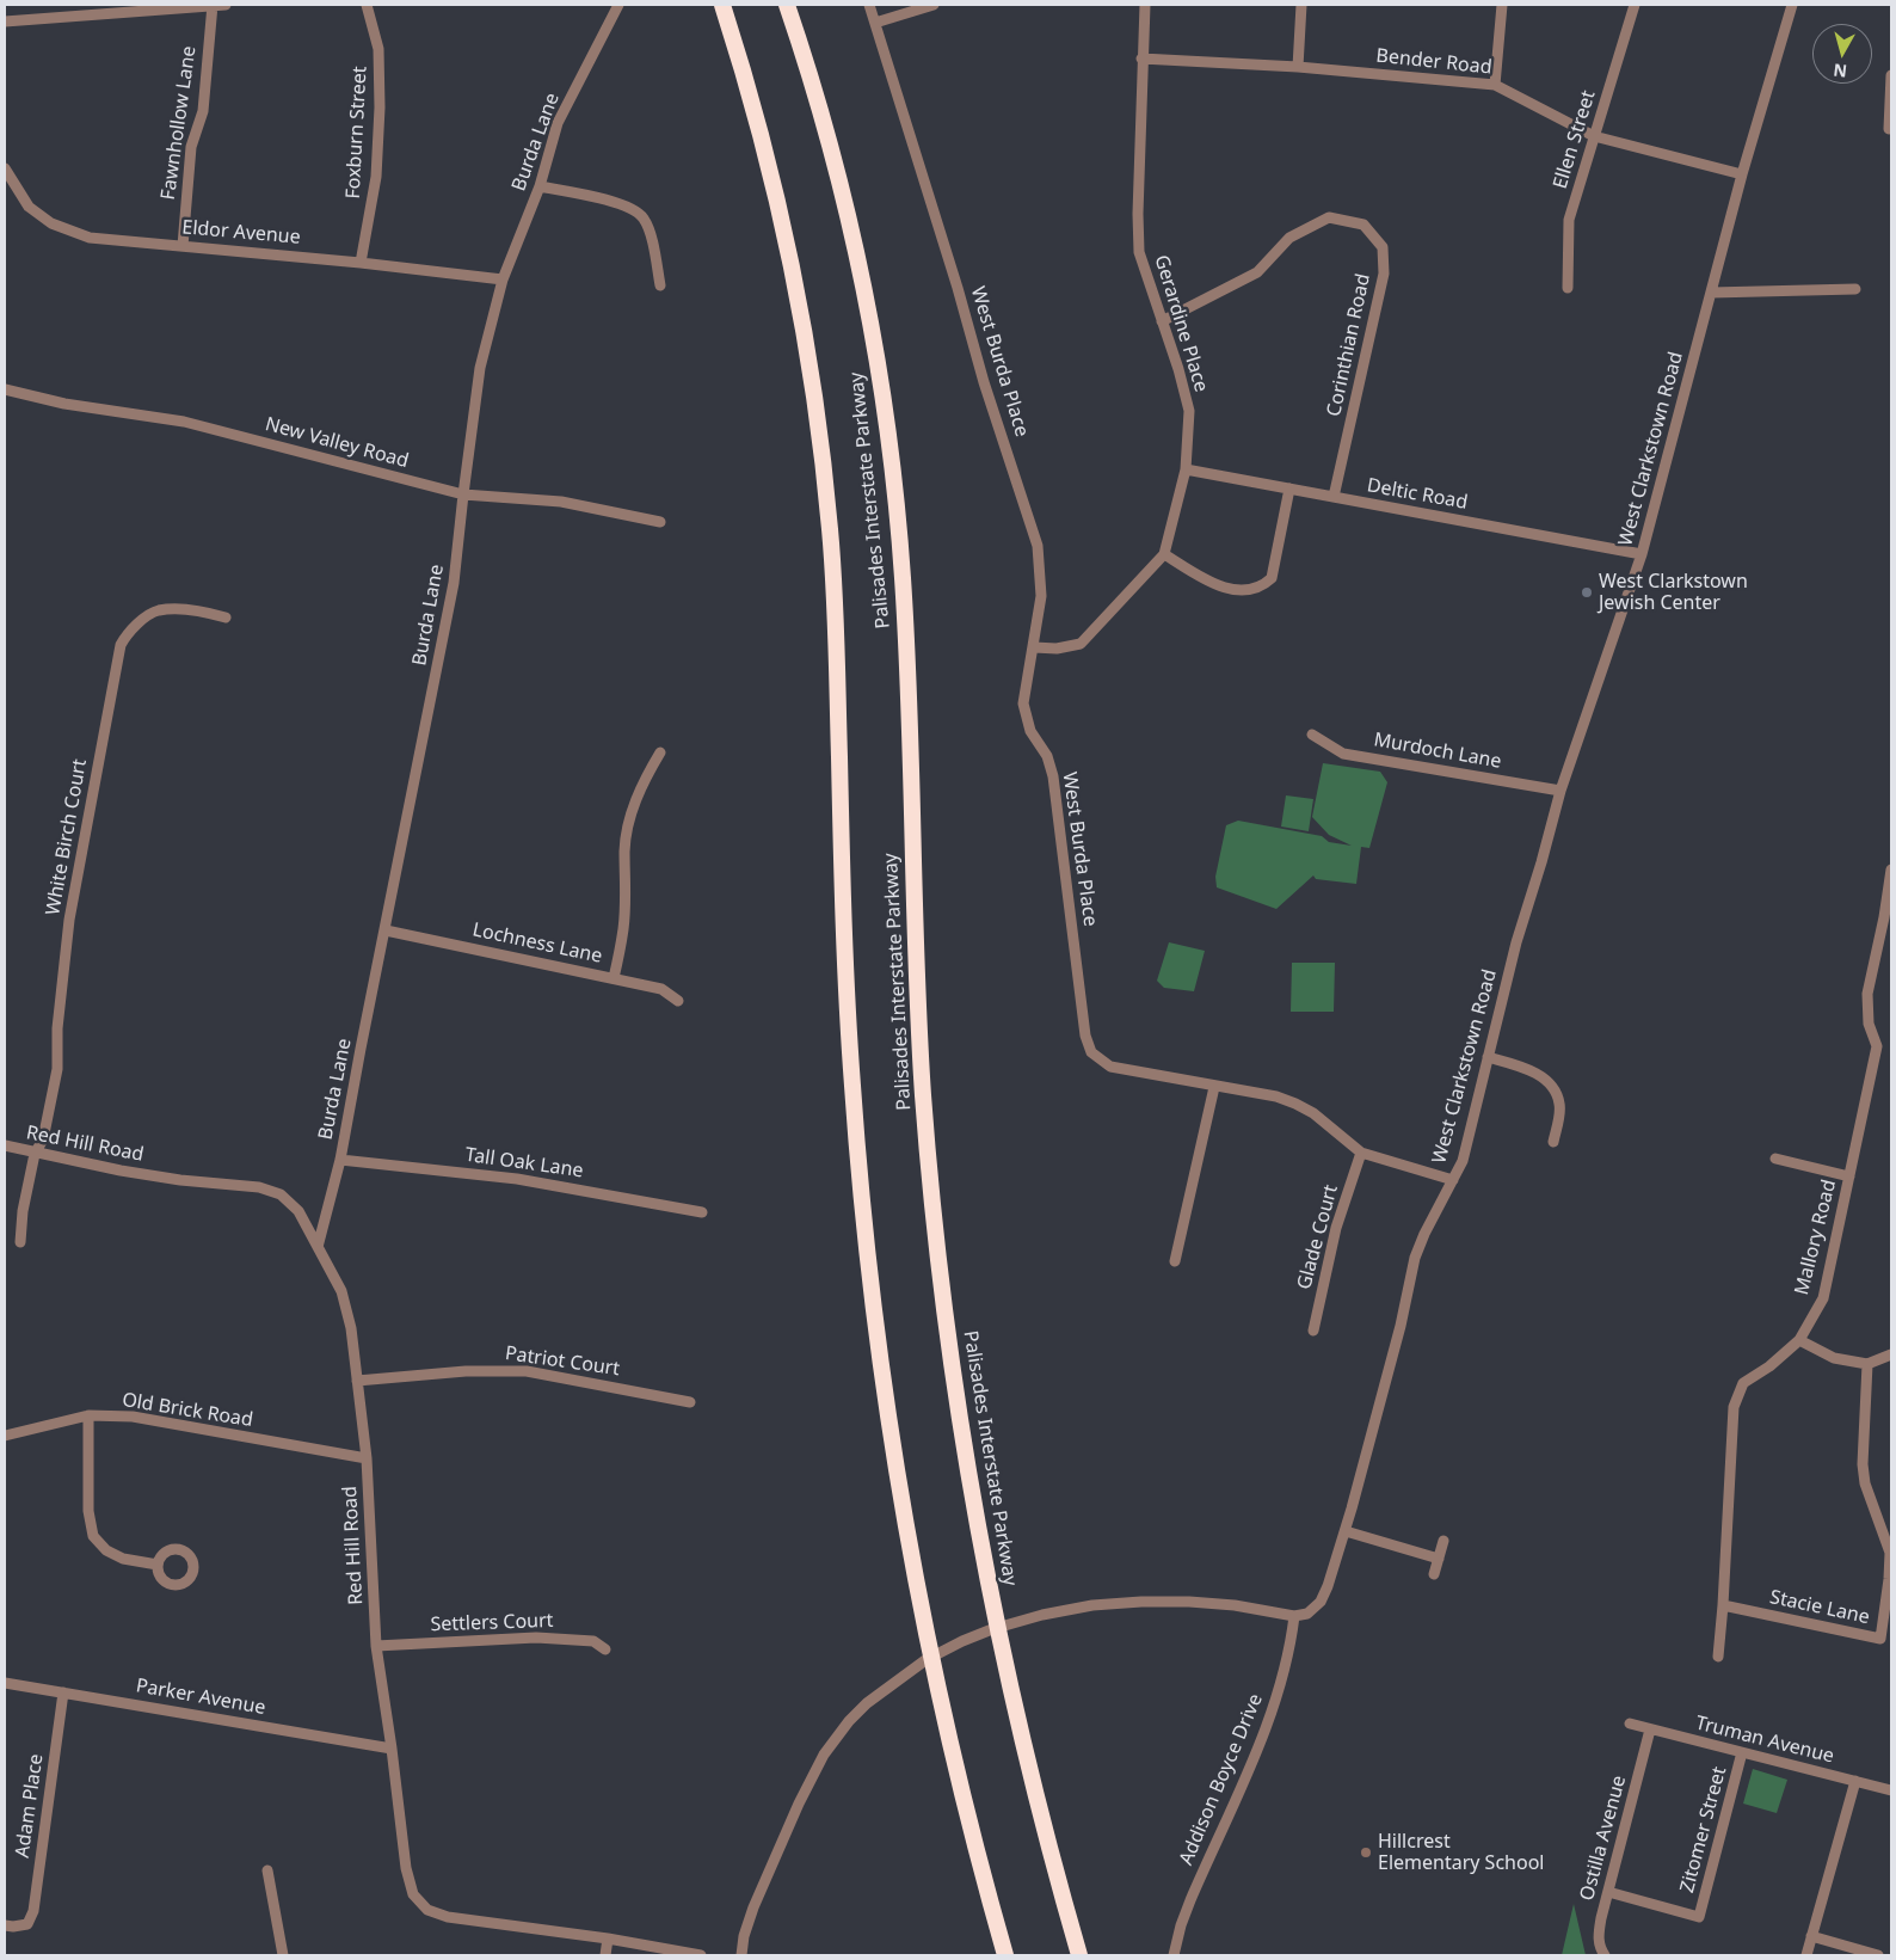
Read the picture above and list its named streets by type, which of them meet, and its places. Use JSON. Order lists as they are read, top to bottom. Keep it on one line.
{"streets":{"highway":["Palisades Interstate Parkway"],"street":["Bender Road","Fawnhollow Lane","Foxburn Street","Ellen Street","Burda Lane","Eldor Avenue","Gerardine Place","Corinthian Road","West Burda Place","New Valley Road","West Clarkstown Road","Deltic Road","Murdoch Lane","White Birch Court","Lochness Lane","Red Hill Road","Tall Oak Lane","Glade Court","Mallory Road","Patriot Court","Old Brick Road","Stacie Lane","Settlers Court","Parker Avenue","Truman Avenue","Addison Boyce Drive","Adam Place","Zitomer Street","Ostilla Avenue"]},"crossings":[["Bender Road","Ellen Street"],["Bender Road","Gerardine Place"],["Bender Road","West Clarkstown Road"],["Fawnhollow Lane","Eldor Avenue"],["Foxburn Street","Eldor Avenue"],["Burda Lane","Eldor Avenue"],["Burda Lane","New Valley Road"],["Burda Lane","Lochness Lane"],["Burda Lane","Red Hill Road"],["Burda Lane","Tall Oak Lane"],["Gerardine Place","Corinthian Road"],["Gerardine Place","West Burda Place"],["Gerardine Place","Deltic Road"],["Corinthian Road","Deltic Road"],["West Burda Place","West Clarkstown Road"],["West Burda Place","Glade Court"],["West Clarkstown Road","Deltic Road"],["West Clarkstown Road","Murdoch Lane"],["West Clarkstown Road","Addison Boyce Drive"],["White Birch Court","Red Hill Road"],["Red Hill Road","Patriot Court"],["Red Hill Road","Old Brick Road"],["Red Hill Road","Settlers Court"],["Red Hill Road","Parker Avenue"],["Mallory Road","Stacie Lane"],["Parker Avenue","Adam Place"],["Truman Avenue","Zitomer Street"],["Truman Avenue","Ostilla Avenue"],["Zitomer Street","Ostilla Avenue"]],"places":["West Clarkstown Jewish Center","Hillcrest Elementary School"],"north":"bottom"}
